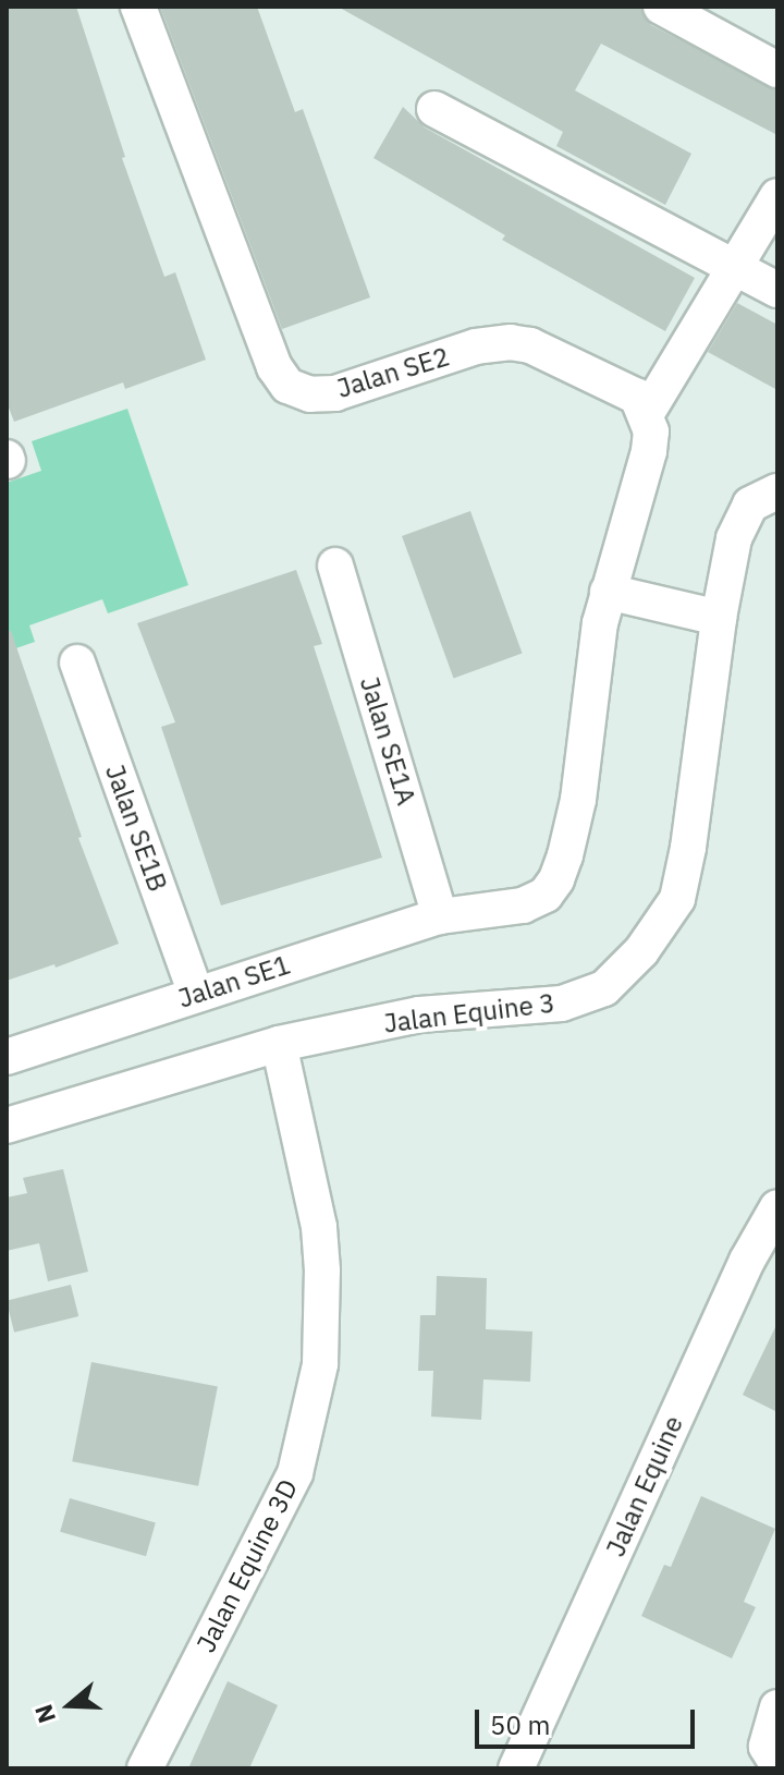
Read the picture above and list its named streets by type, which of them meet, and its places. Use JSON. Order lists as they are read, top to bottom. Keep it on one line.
{"streets":{"street":["Jalan SE2","Jalan SE1A","Jalan SE1B","Jalan SE1","Jalan Equine 3","Jalan Equine","Jalan Equine 3D"]},"crossings":[["Jalan SE1A","Jalan SE1"],["Jalan SE1B","Jalan SE1"],["Jalan Equine 3","Jalan Equine 3D"]],"scale_bar":"50 m","north":"left"}
